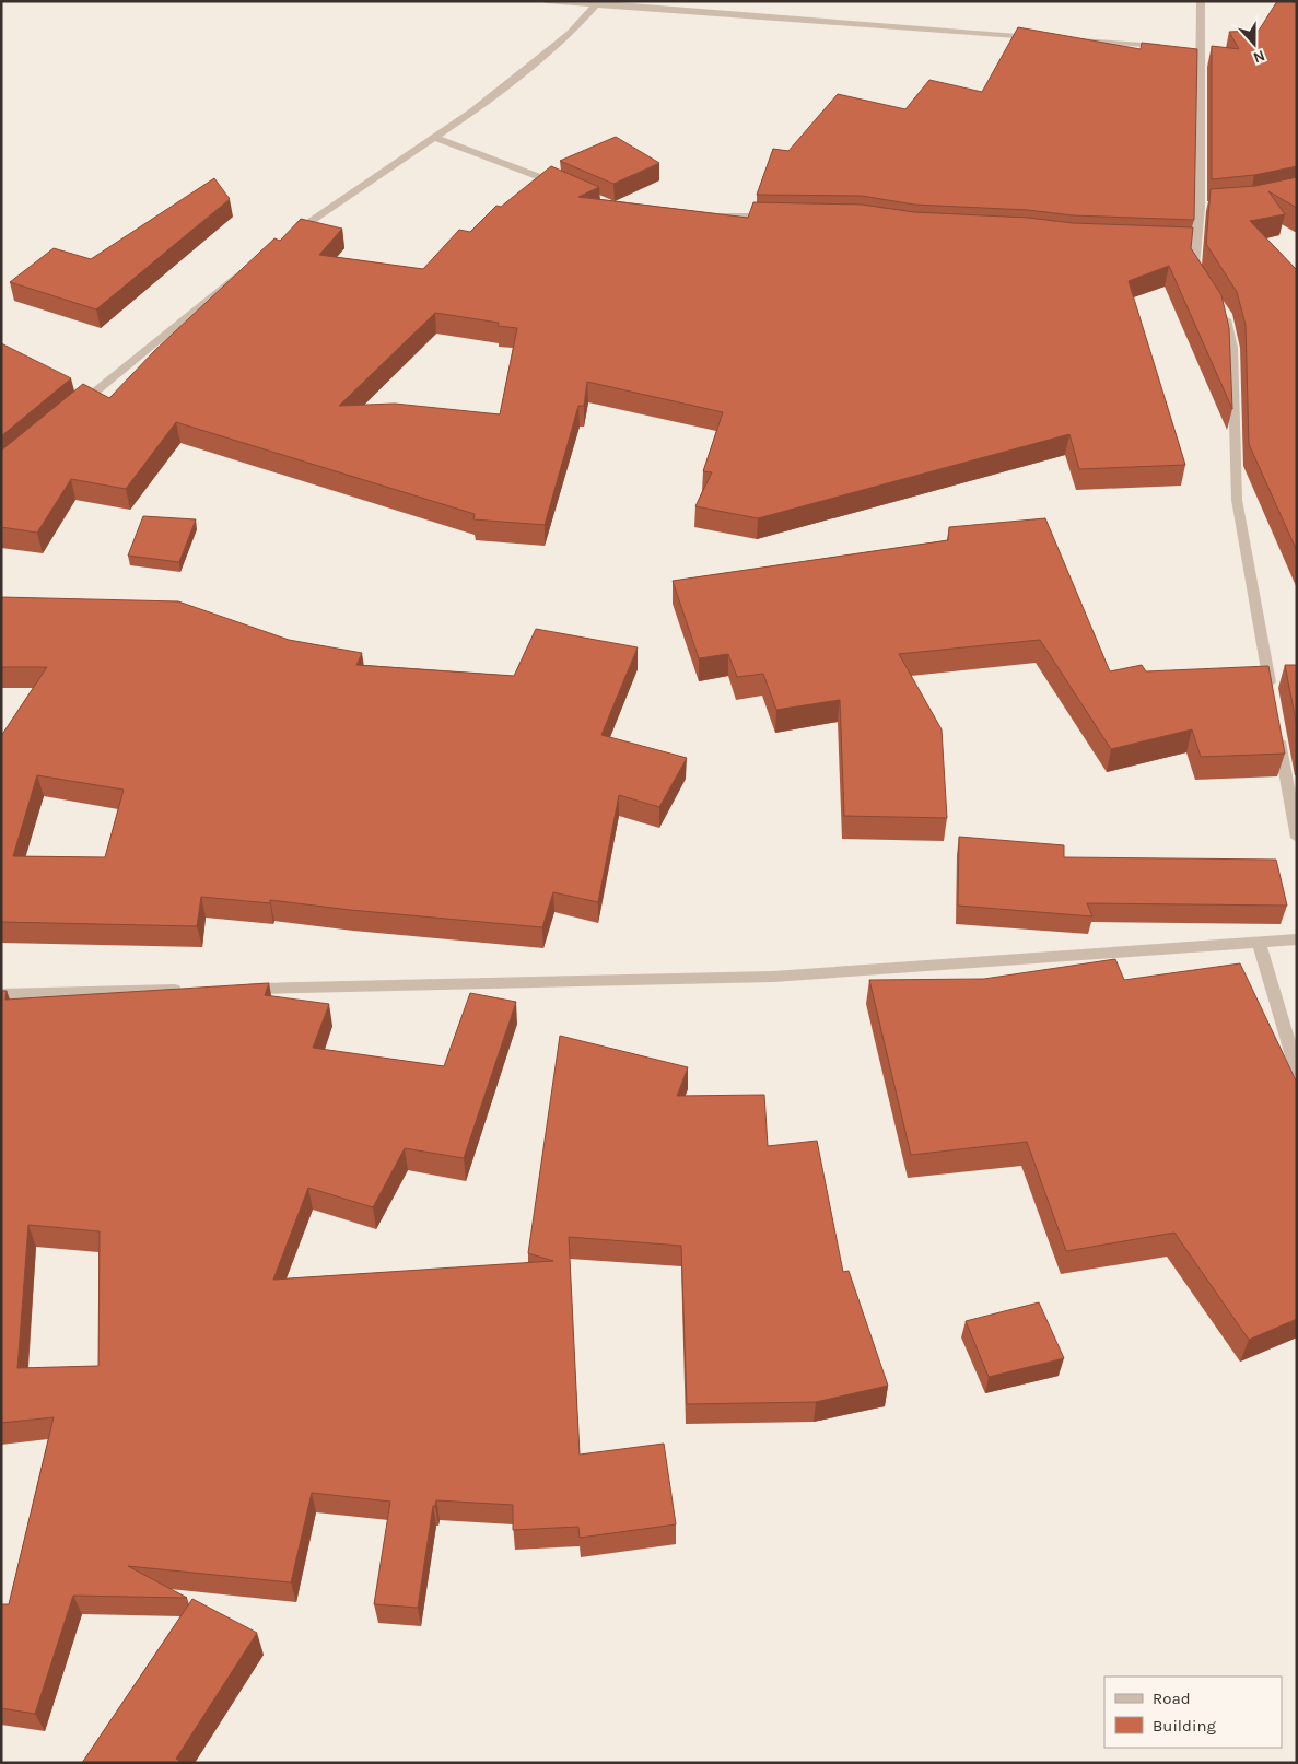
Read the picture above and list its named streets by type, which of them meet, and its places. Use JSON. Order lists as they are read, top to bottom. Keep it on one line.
{"legend":["Road","Building"],"north":"bottom"}
